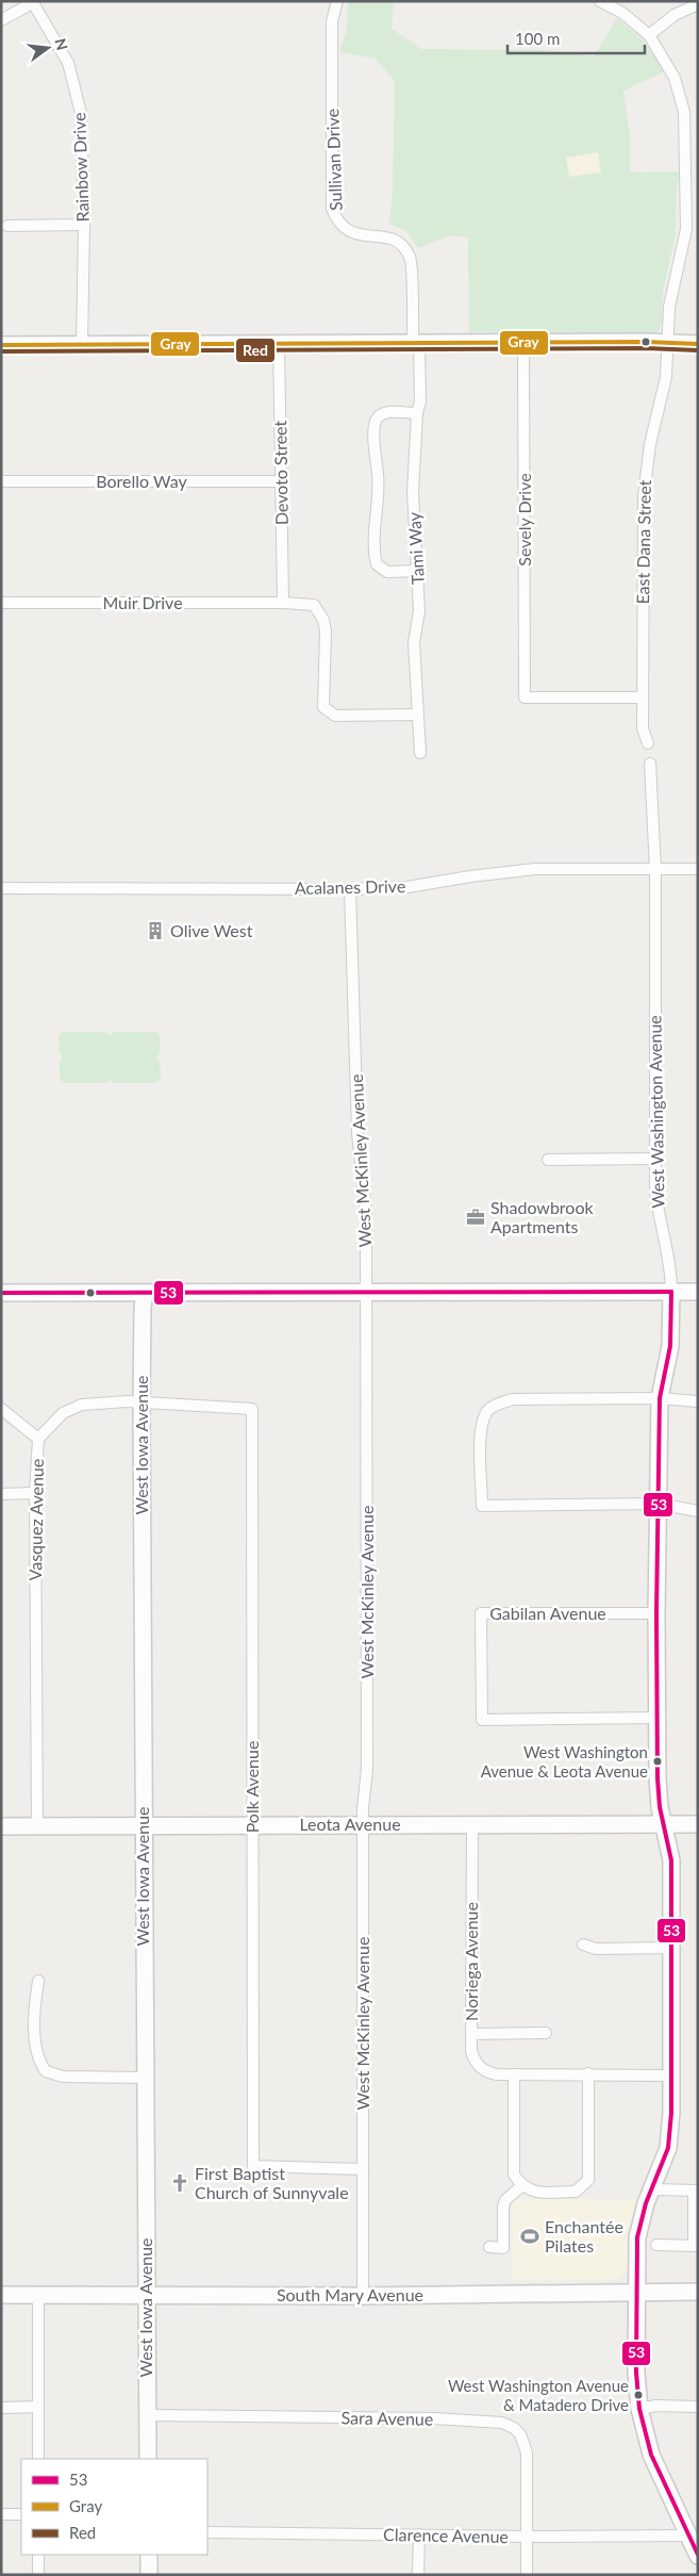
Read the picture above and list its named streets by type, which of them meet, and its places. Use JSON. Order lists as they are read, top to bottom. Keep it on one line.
{"streets":{"street":["Sullivan Drive","Rainbow Drive","Devoto Street","Borello Way","Sevely Drive","East Dana Street","Tami Way","Muir Drive","Acalanes Drive","West Washington Avenue","West McKinley Avenue","West Iowa Avenue","Vasquez Avenue","Gabilan Avenue","Polk Avenue","Leota Avenue","Noriega Avenue","South Mary Avenue","Sara Avenue","Clarence Avenue"]},"crossings":[["Sullivan Drive","Tami Way"],["Devoto Street","Borello Way"],["Devoto Street","Muir Drive"],["Sevely Drive","East Dana Street"],["Tami Way","Muir Drive"],["Acalanes Drive","West Washington Avenue"],["Acalanes Drive","West McKinley Avenue"],["West Washington Avenue","Gabilan Avenue"],["West Washington Avenue","Leota Avenue"],["West Washington Avenue","South Mary Avenue"],["West Washington Avenue","Clarence Avenue"],["West McKinley Avenue","Polk Avenue"],["West McKinley Avenue","Leota Avenue"],["West McKinley Avenue","South Mary Avenue"],["West Iowa Avenue","Vasquez Avenue"],["West Iowa Avenue","Leota Avenue"],["West Iowa Avenue","South Mary Avenue"],["West Iowa Avenue","Sara Avenue"],["Vasquez Avenue","Polk Avenue"],["Vasquez Avenue","Leota Avenue"],["Polk Avenue","Leota Avenue"],["Leota Avenue","Noriega Avenue"],["Sara Avenue","Clarence Avenue"]],"places":{"building":["Olive West"],"office":["Shadowbrook Apartments"],"other":["West Washington Avenue & Leota Avenue","West Washington Avenue & Matadero Drive"],"church":["First Baptist Church of Sunnyvale"],"sports":["Enchantée Pilates"]},"lines":["transit line Gray","transit line Red","transit line 53"],"legend":["53","Gray","Red"],"scale_bar":"100 m","north":"right"}
